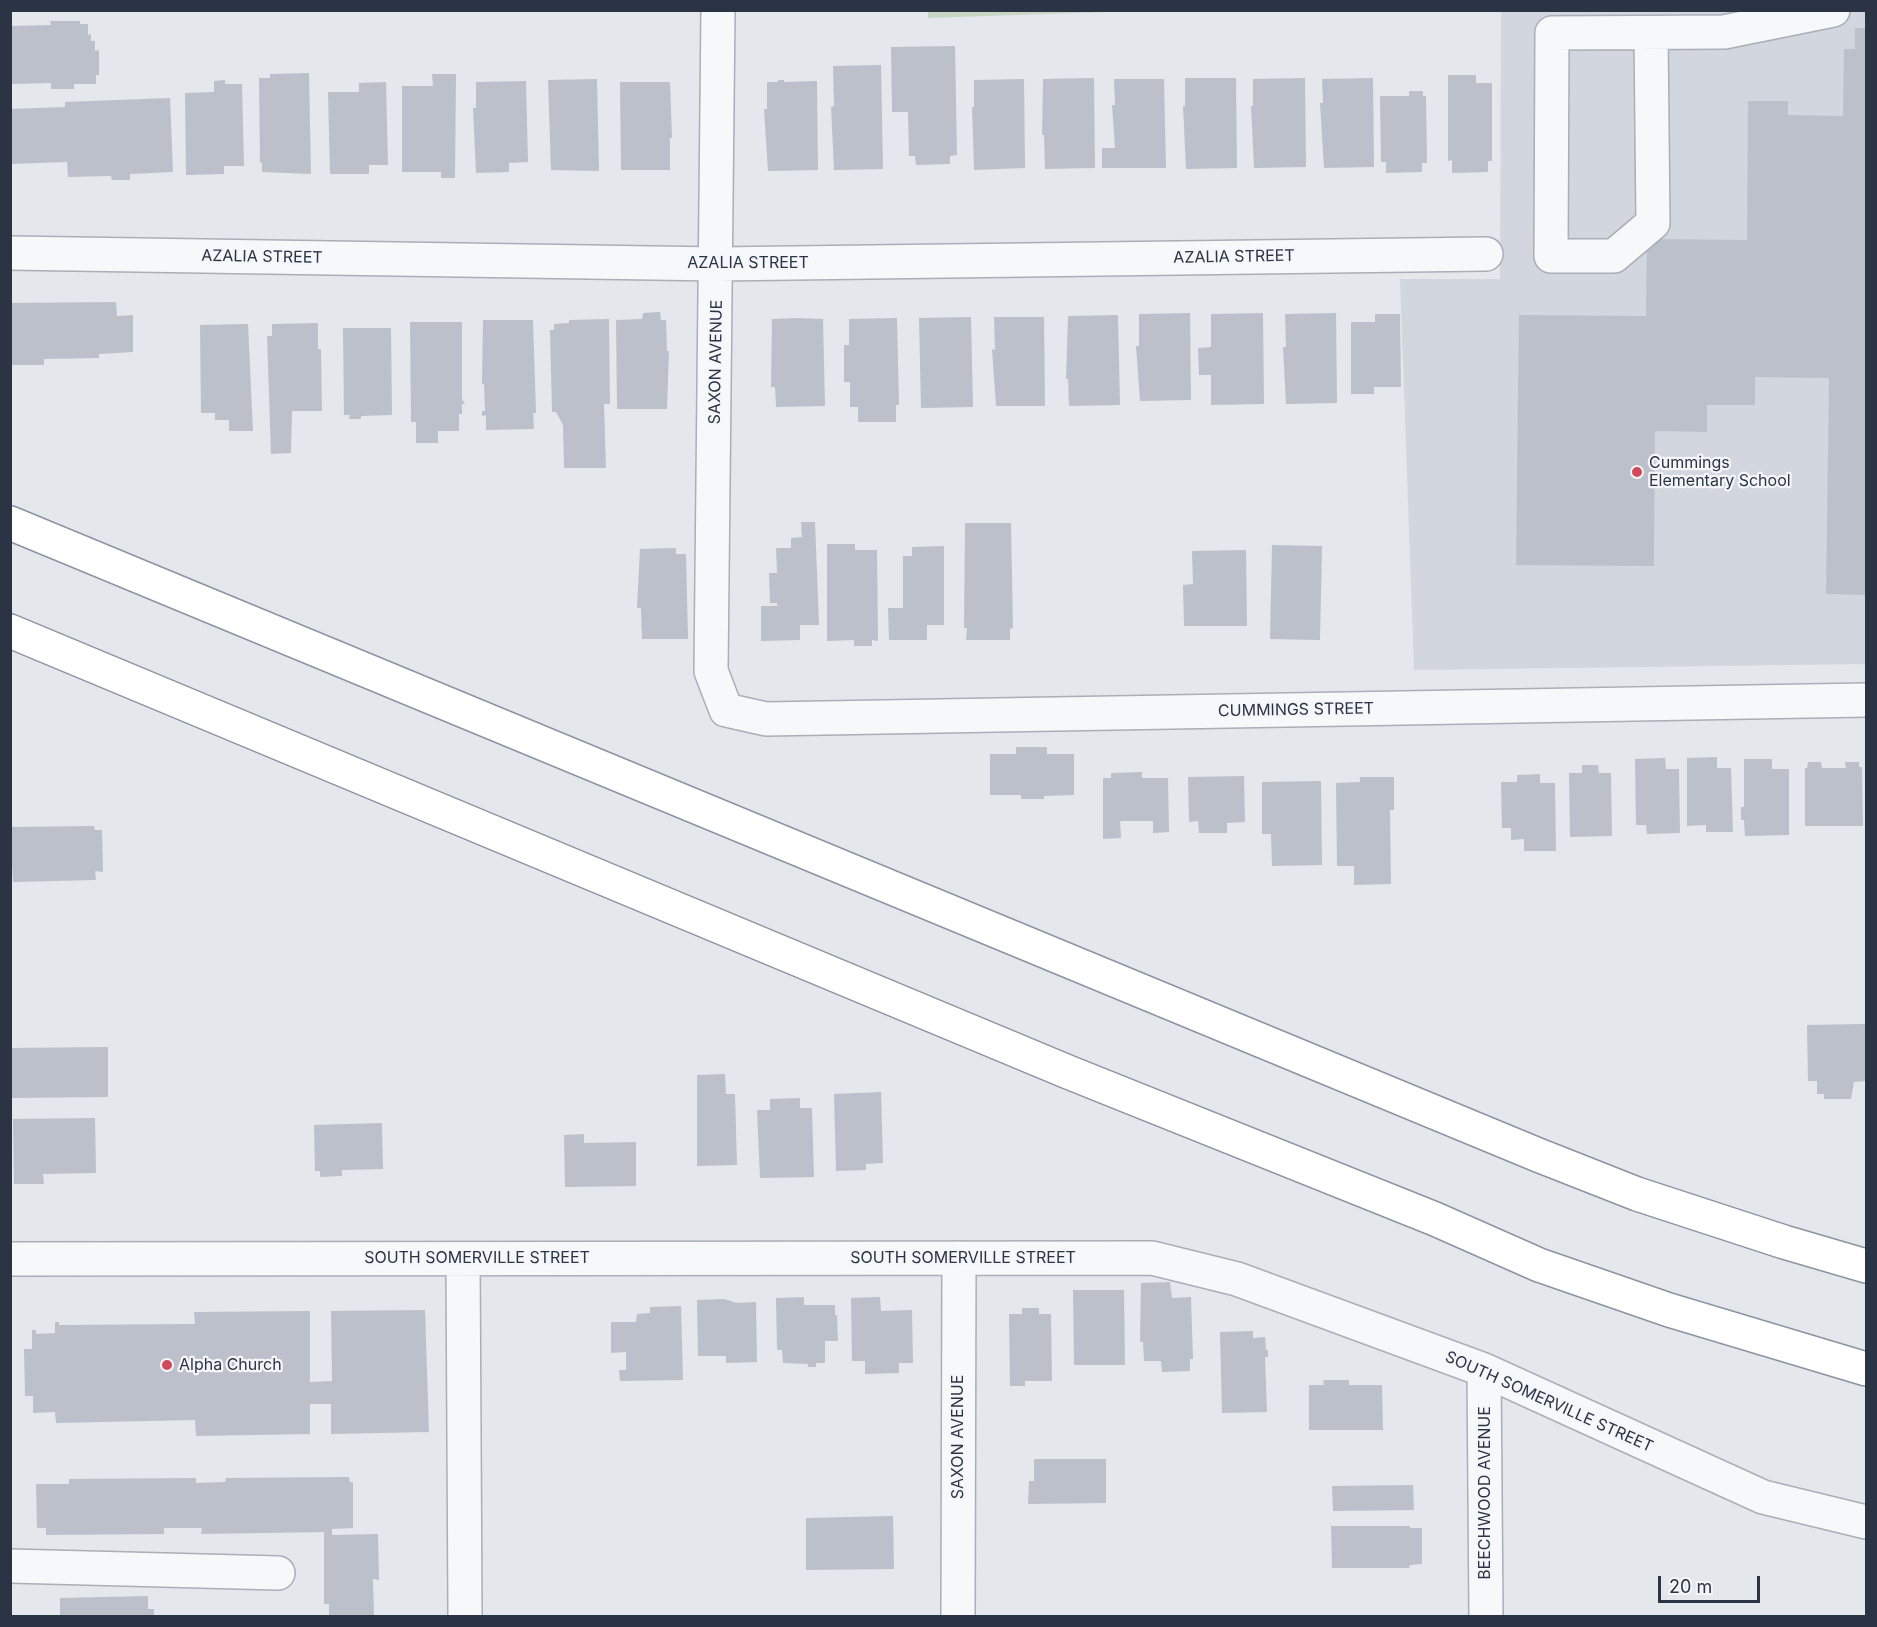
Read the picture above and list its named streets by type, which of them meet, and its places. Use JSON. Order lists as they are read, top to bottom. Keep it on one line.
{"streets":{"street":["AZALIA STREET","SAXON AVENUE","CUMMINGS STREET","SOUTH SOMERVILLE STREET","BEECHWOOD AVENUE"]},"crossings":[["AZALIA STREET","SAXON AVENUE"],["SAXON AVENUE","CUMMINGS STREET"],["SAXON AVENUE","SOUTH SOMERVILLE STREET"],["SOUTH SOMERVILLE STREET","BEECHWOOD AVENUE"]],"places":["Cummings Elementary School","Alpha Church"],"scale_bar":"20 m"}
